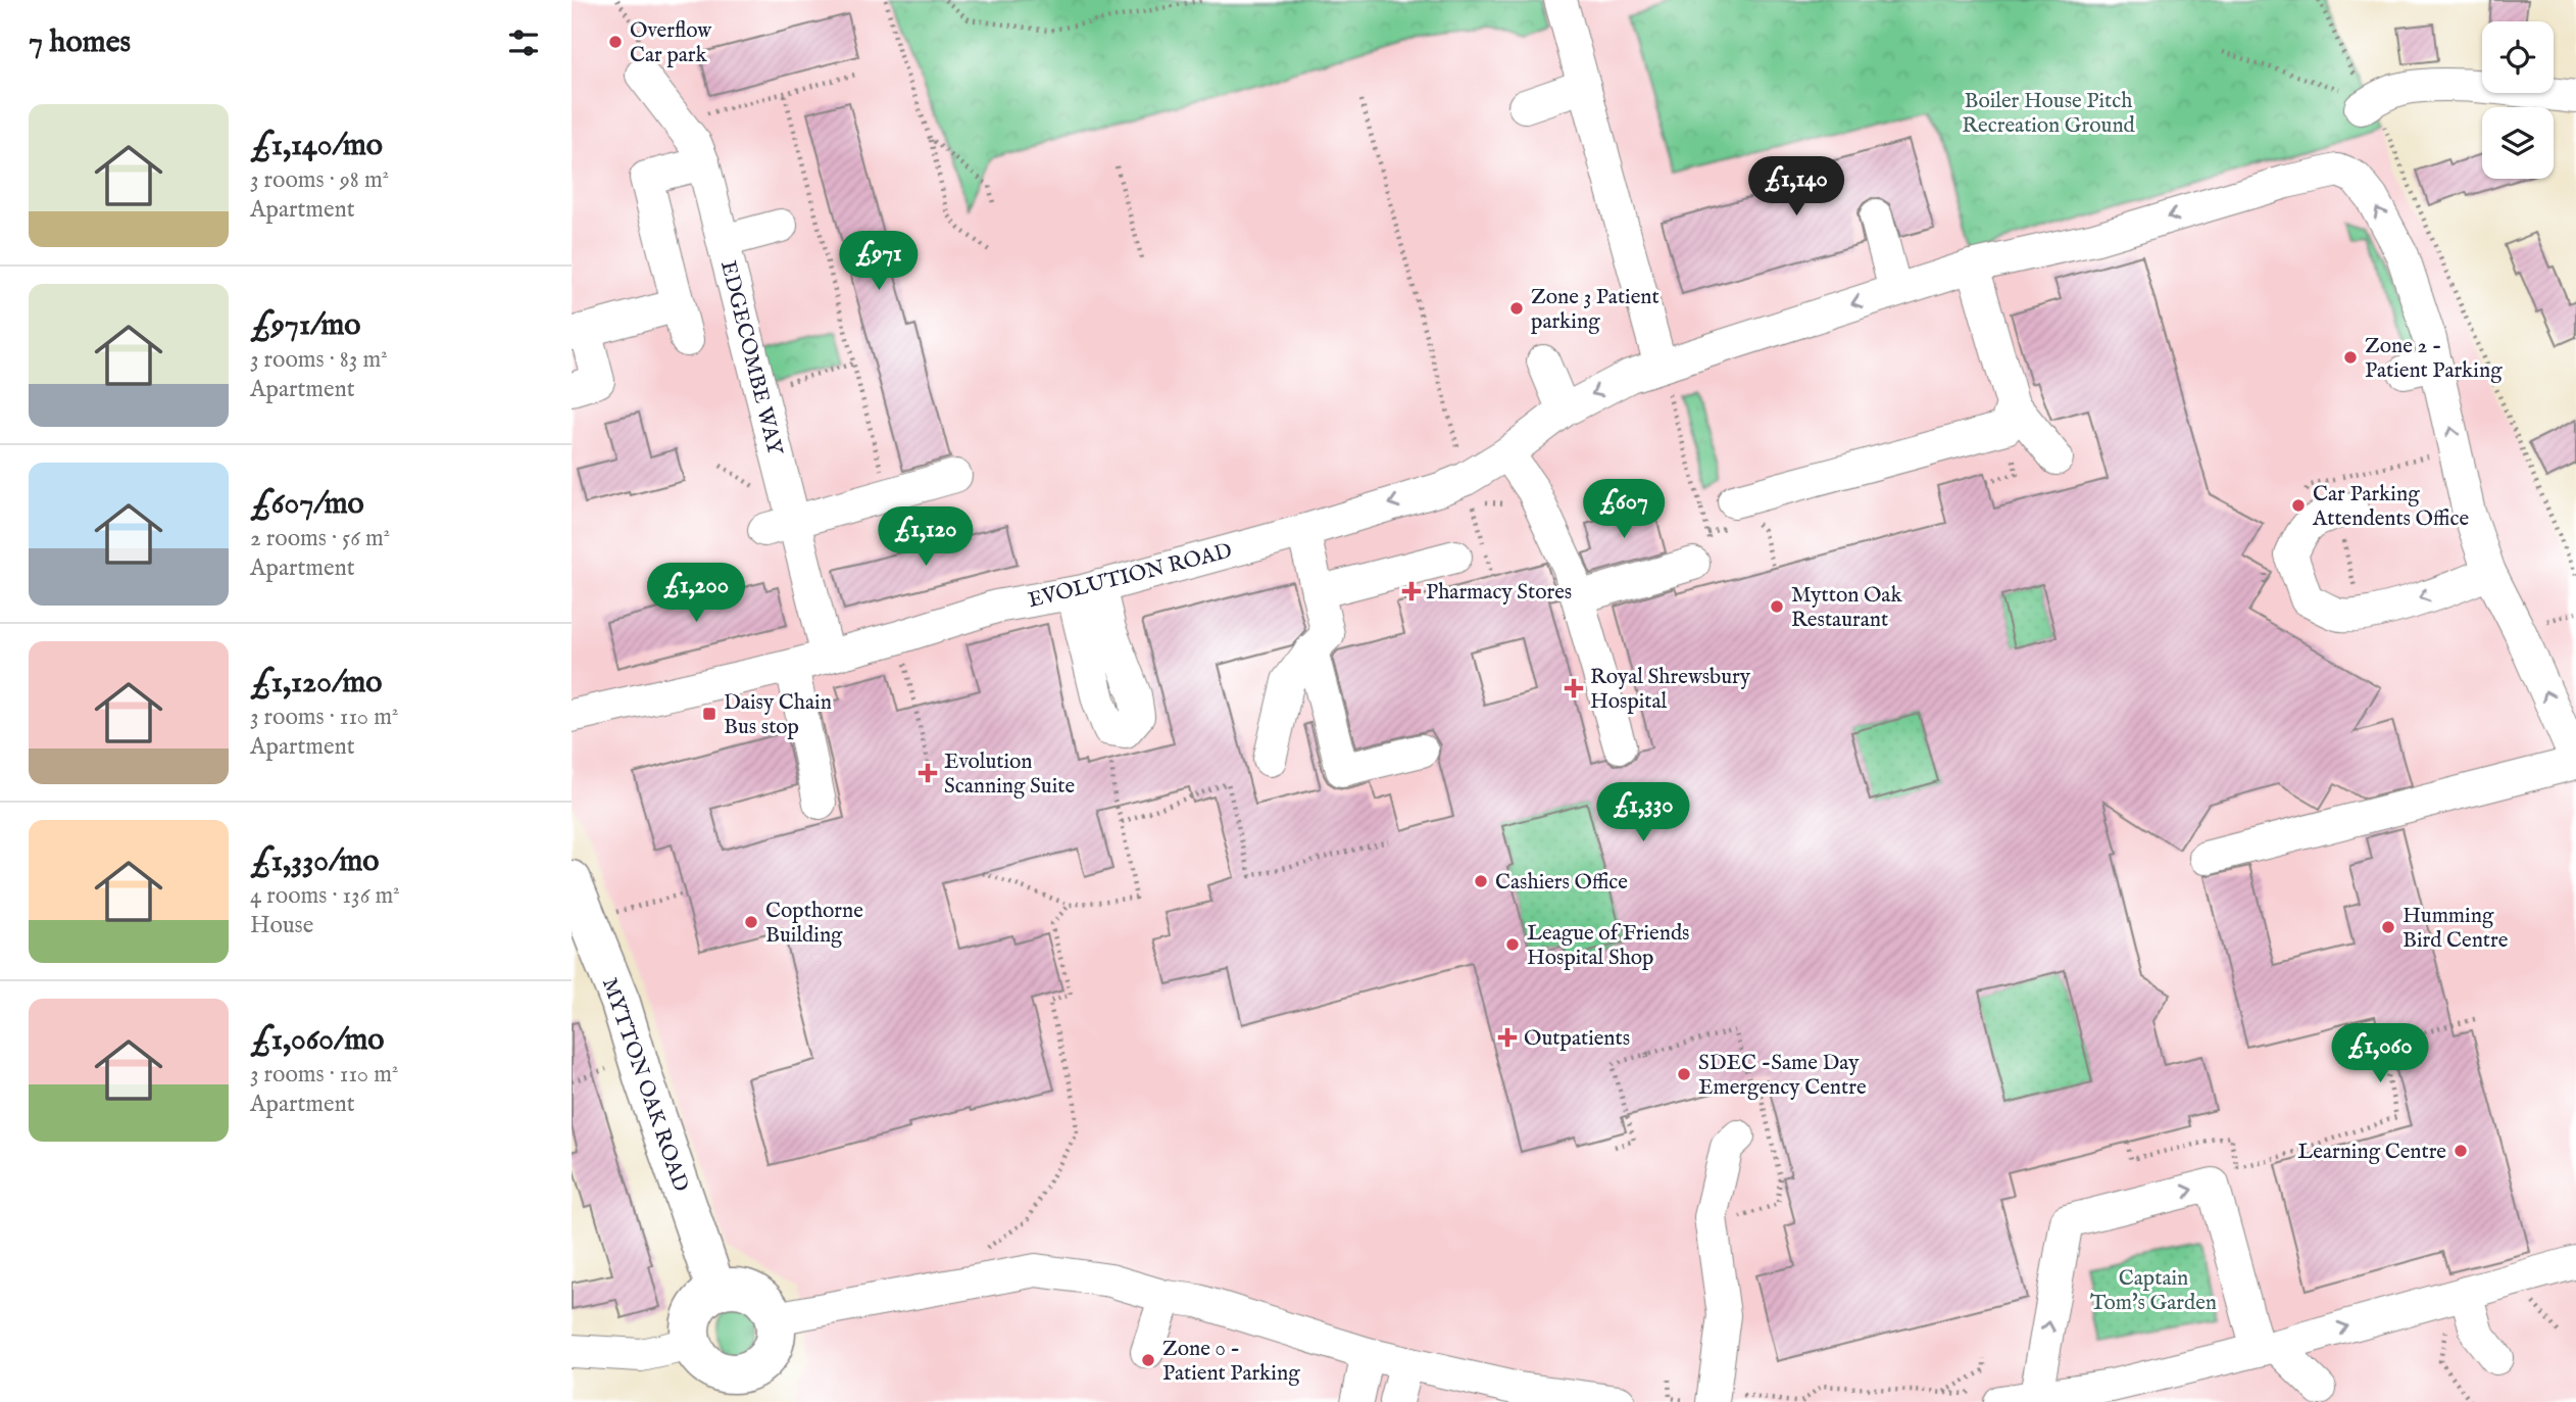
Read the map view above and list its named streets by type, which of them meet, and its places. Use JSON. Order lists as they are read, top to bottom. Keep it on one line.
{"streets":{"main road":["MYTTON OAK ROAD"],"street":["EDGECOMBE WAY","EVOLUTION ROAD"]},"crossings":[["EDGECOMBE WAY","EVOLUTION ROAD"]],"parks":["Boiler House Pitch Recreation Ground","Captain Tom's Garden"],"places":{"other":["Overflow Car park","Zone 3 Patient parking","Zone 2 - Patient Parking","Car Parking Attendents Office","Mytton Oak Restaurant","Cashiers Office","Copthorne Building","Humming Bird Centre","League of Friends Hospital Shop","SDEC -Same Day Emergency Centre","Learning Centre","Zone 0 - Patient Parking"],"health":["Pharmacy Stores","Royal Shrewsbury Hospital","Evolution Scanning Suite","Outpatients"],"transit":["Daisy Chain Bus stop"]},"page":{"heading":"7 homes","list":[{"name":"£1,140/mo","note":"3 rooms · 98 m² · Apartment"},{"name":"£971/mo","note":"3 rooms · 83 m² · Apartment"},{"name":"£607/mo","note":"2 rooms · 56 m² · Apartment"},{"name":"£1,120/mo","note":"3 rooms · 110 m² · Apartment"},{"name":"£1,330/mo","note":"4 rooms · 136 m² · House"},{"name":"£1,060/mo","note":"3 rooms · 110 m² · Apartment"}],"price":["£1,140","£971","£607","£1,120","£1,200","£1,330","£1,060"]}}
